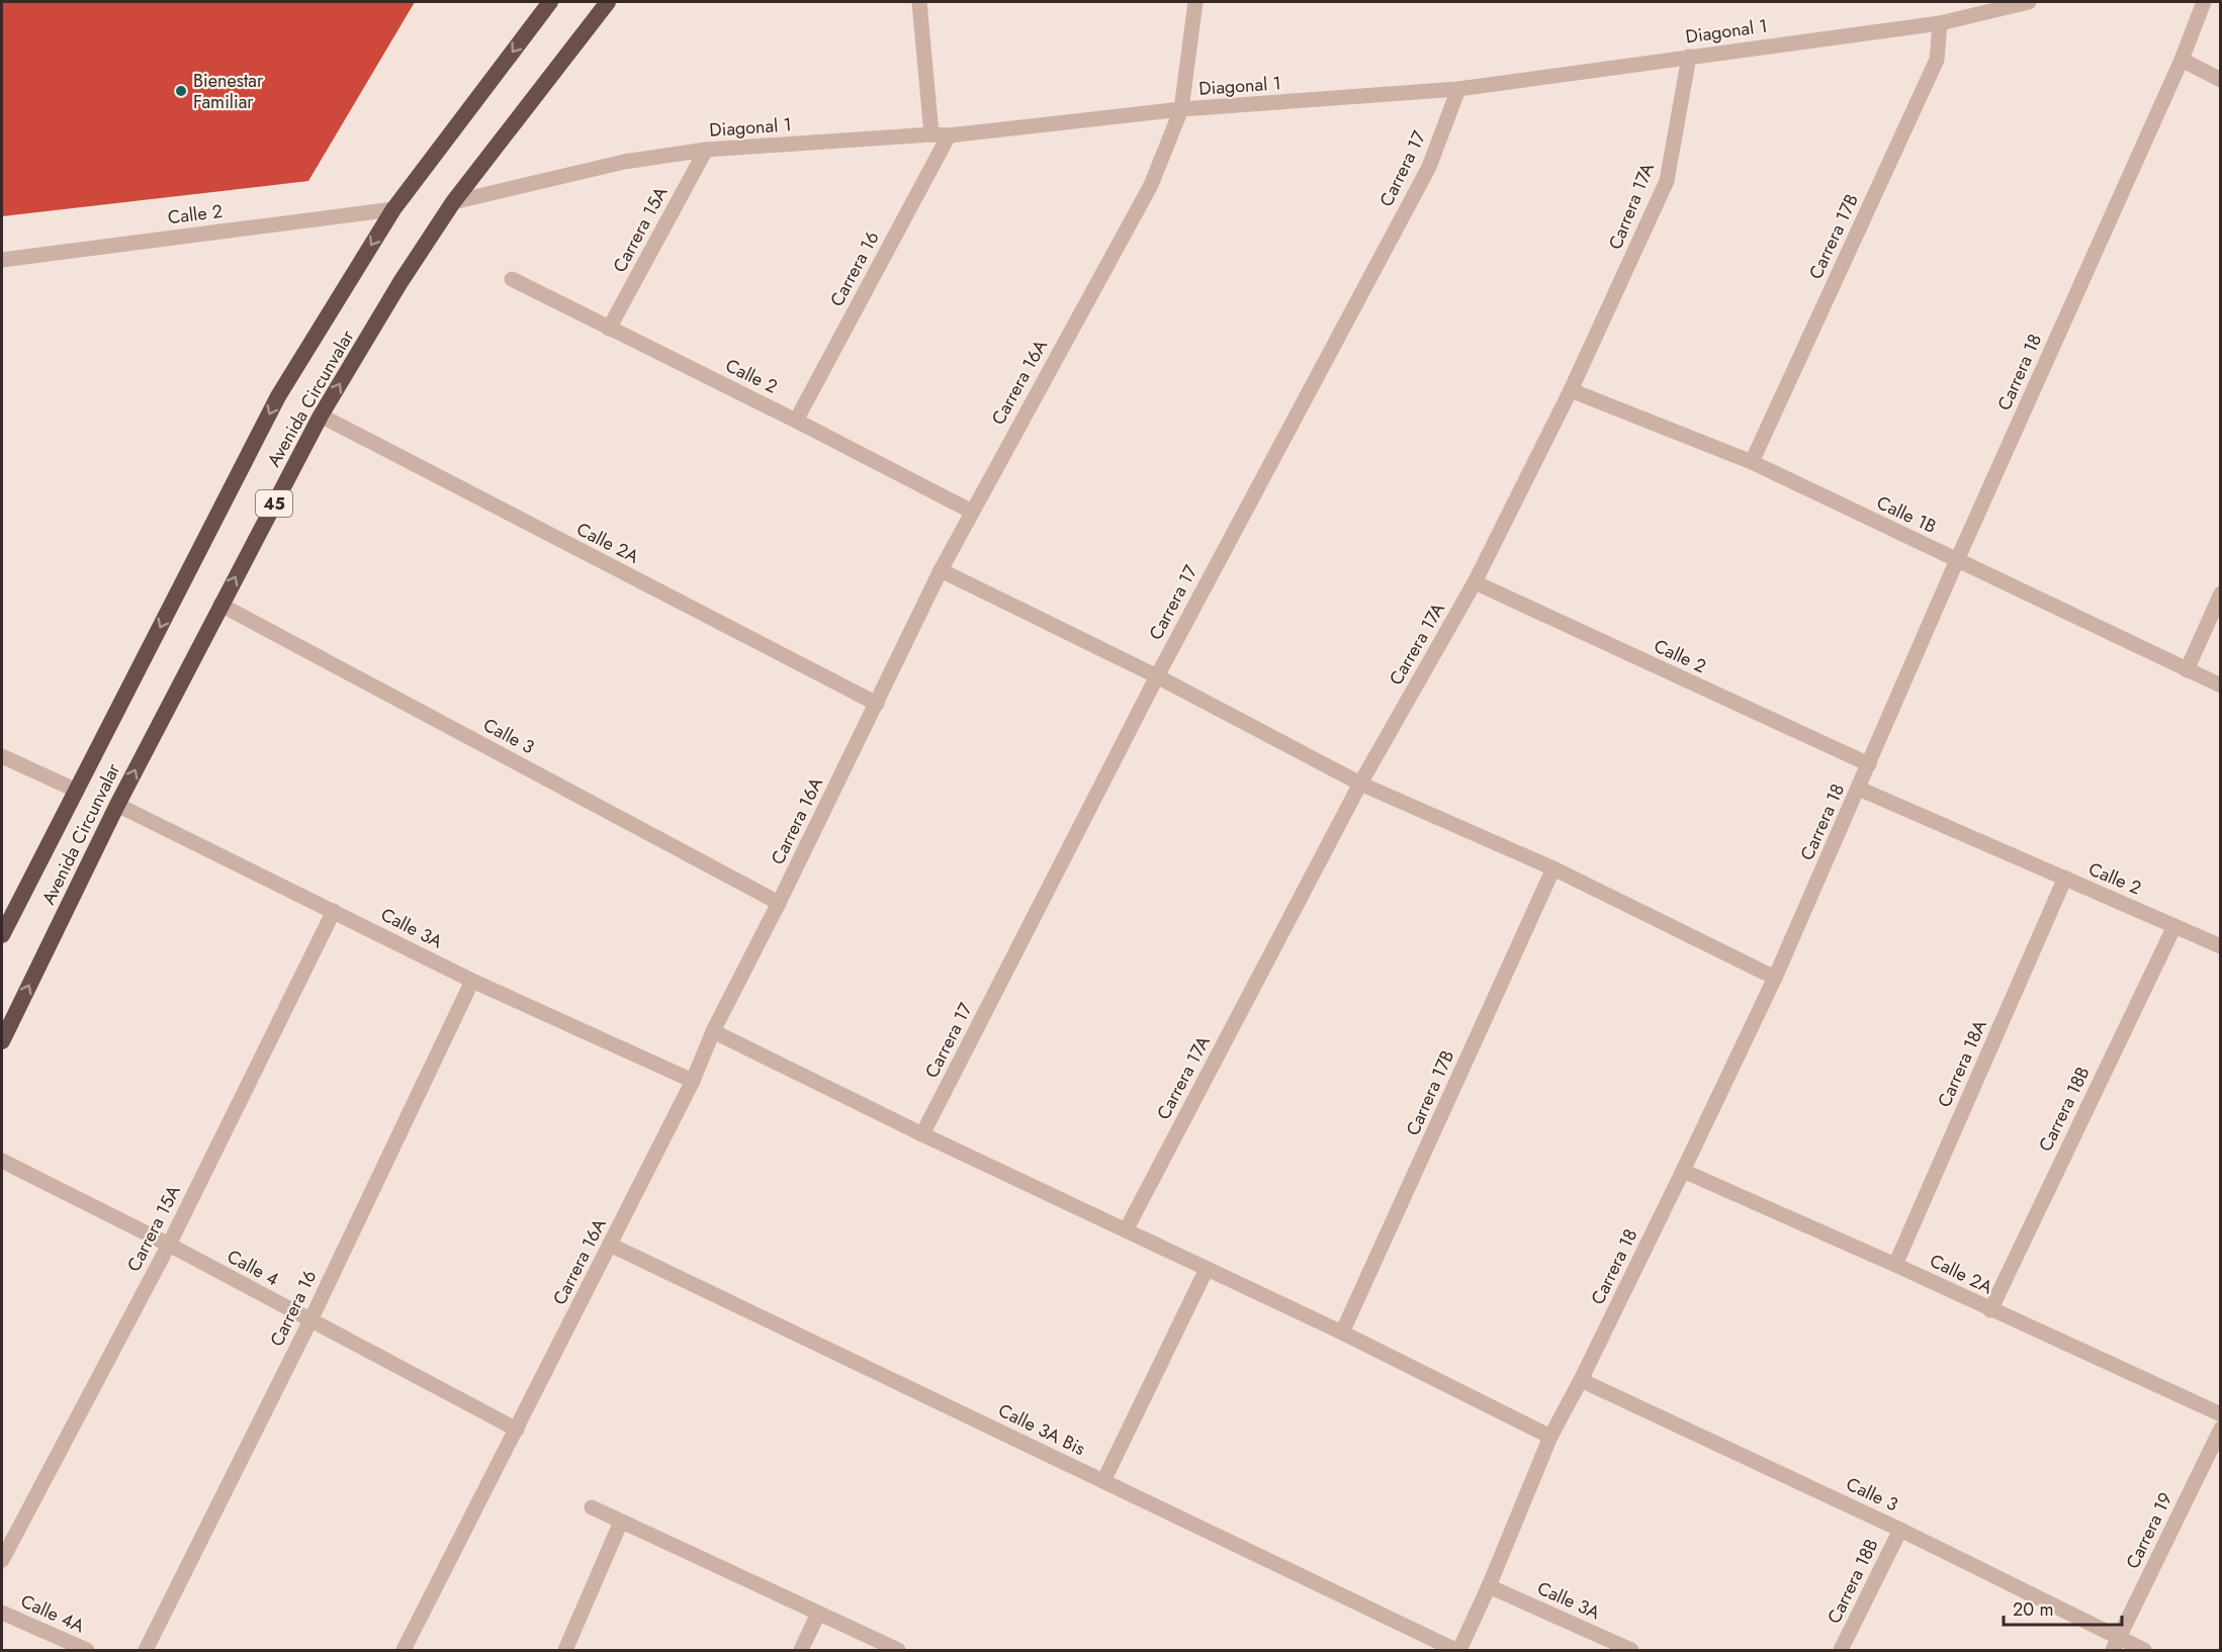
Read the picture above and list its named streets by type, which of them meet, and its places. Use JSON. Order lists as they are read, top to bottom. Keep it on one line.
{"streets":{"highway":["Avenida Circunvalar","45"],"street":["Diagonal 1","Carrera 17","Carrera 17A","Calle 2","Carrera 15A","Carrera 17B","Carrera 16","Carrera 18","Carrera 16A","Calle 1B","Calle 2A","Calle 3","Calle 3A","Carrera 18A","Carrera 18B","Calle 4","Calle 3A Bis","Carrera 19","Calle 4A"]},"crossings":[["Diagonal 1","Carrera 17"],["Diagonal 1","Carrera 17A"],["Diagonal 1","Carrera 15A"],["Diagonal 1","Carrera 17B"],["Diagonal 1","Carrera 16"],["Diagonal 1","Carrera 16A"],["Diagonal 1","Avenida Circunvalar"],["Carrera 17A","Calle 2"],["Carrera 17A","Calle 1B"],["Calle 2","Carrera 15A"],["Calle 2","Carrera 16"],["Calle 2","Carrera 18"],["Calle 2","Carrera 16A"],["Calle 2","Avenida Circunvalar"],["Calle 2","Carrera 18A"],["Calle 2","Carrera 18B"],["Carrera 15A","Calle 3A"],["Carrera 15A","Calle 4"],["Carrera 17B","Calle 1B"],["Carrera 16","Calle 3A"],["Carrera 16","Calle 4"],["Carrera 18","Calle 1B"],["Carrera 18","Calle 2A"],["Carrera 18","Calle 3"],["Carrera 18","Calle 3A"],["Carrera 18","Calle 3A Bis"],["Carrera 16A","Calle 2A"],["Carrera 16A","Calle 3"],["Carrera 16A","Calle 3A"],["Carrera 16A","Calle 4"],["Carrera 16A","Calle 3A Bis"],["Avenida Circunvalar","Calle 2A"],["Avenida Circunvalar","Calle 3"],["Avenida Circunvalar","Calle 3A"],["Calle 2A","Carrera 18A"],["Calle 2A","Carrera 18B"],["Calle 3","Carrera 18B"],["Calle 3","Carrera 19"]],"places":["Bienestar Familiar"],"scale_bar":"20 m"}
